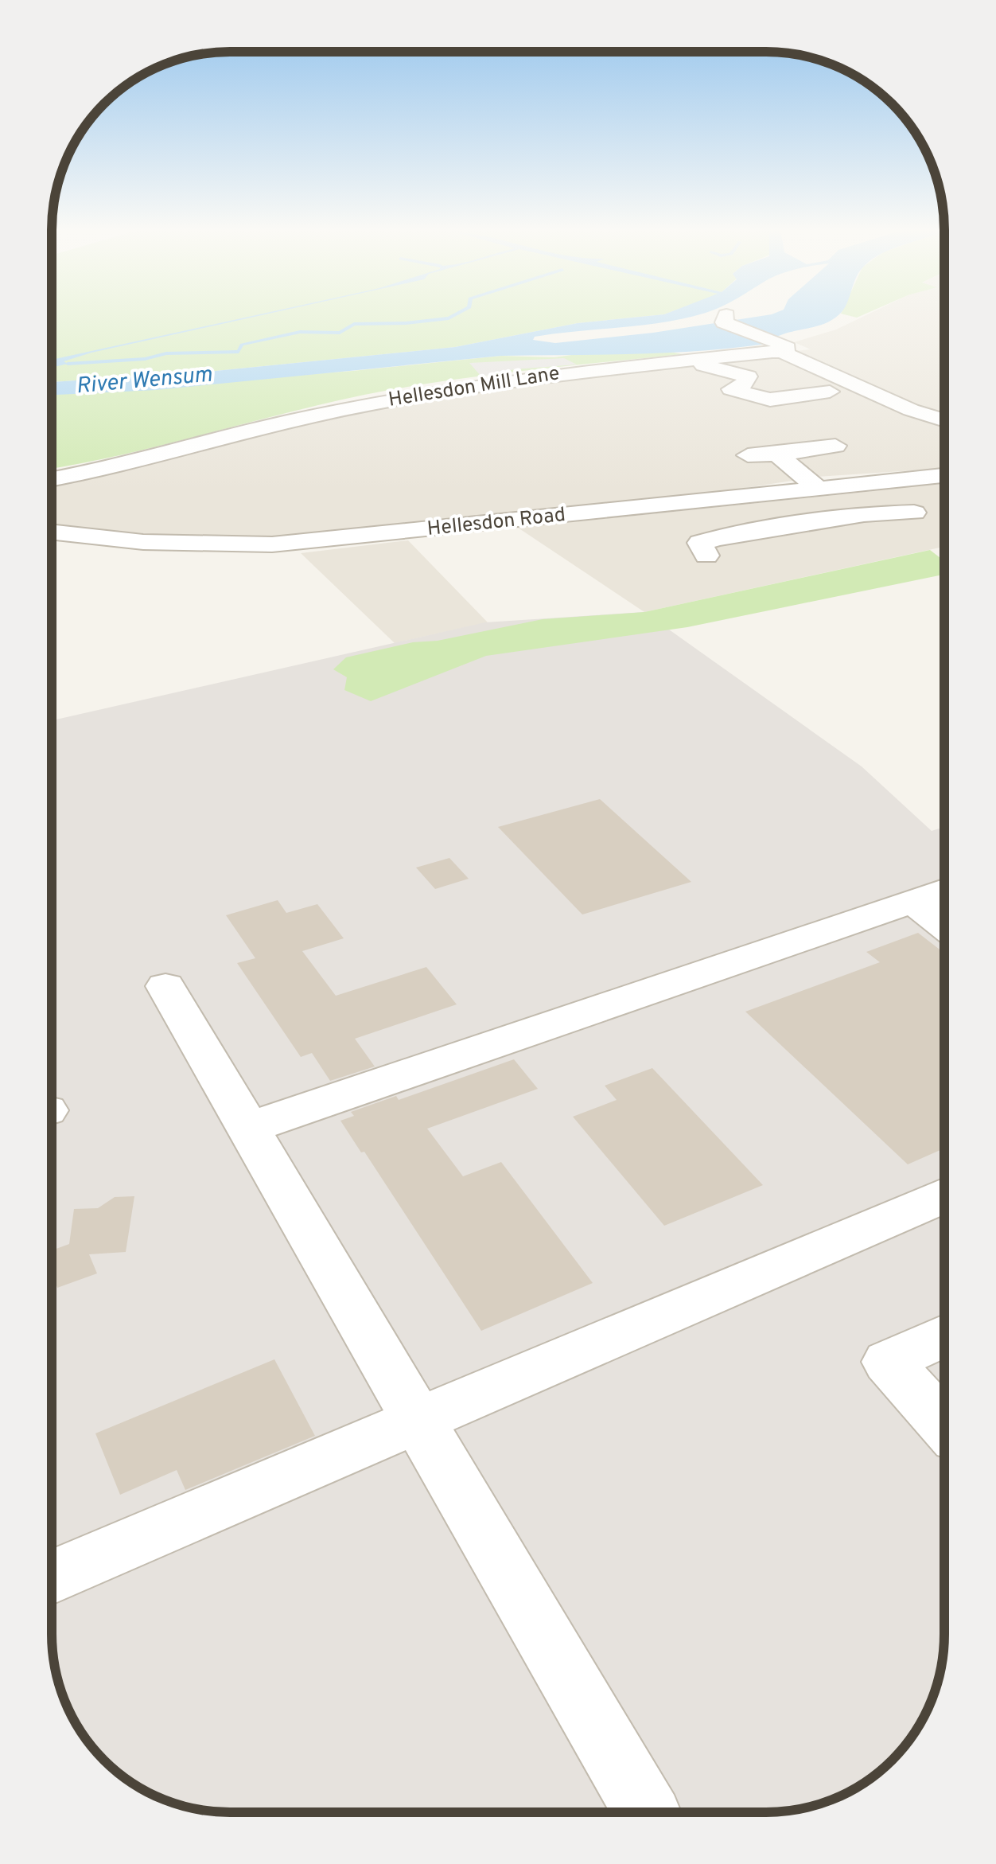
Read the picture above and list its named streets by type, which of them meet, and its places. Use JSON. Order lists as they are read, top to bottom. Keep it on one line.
{"streets":{"street":["Hellesdon Mill Lane","Hellesdon Road"]},"water":["River Wensum"]}
